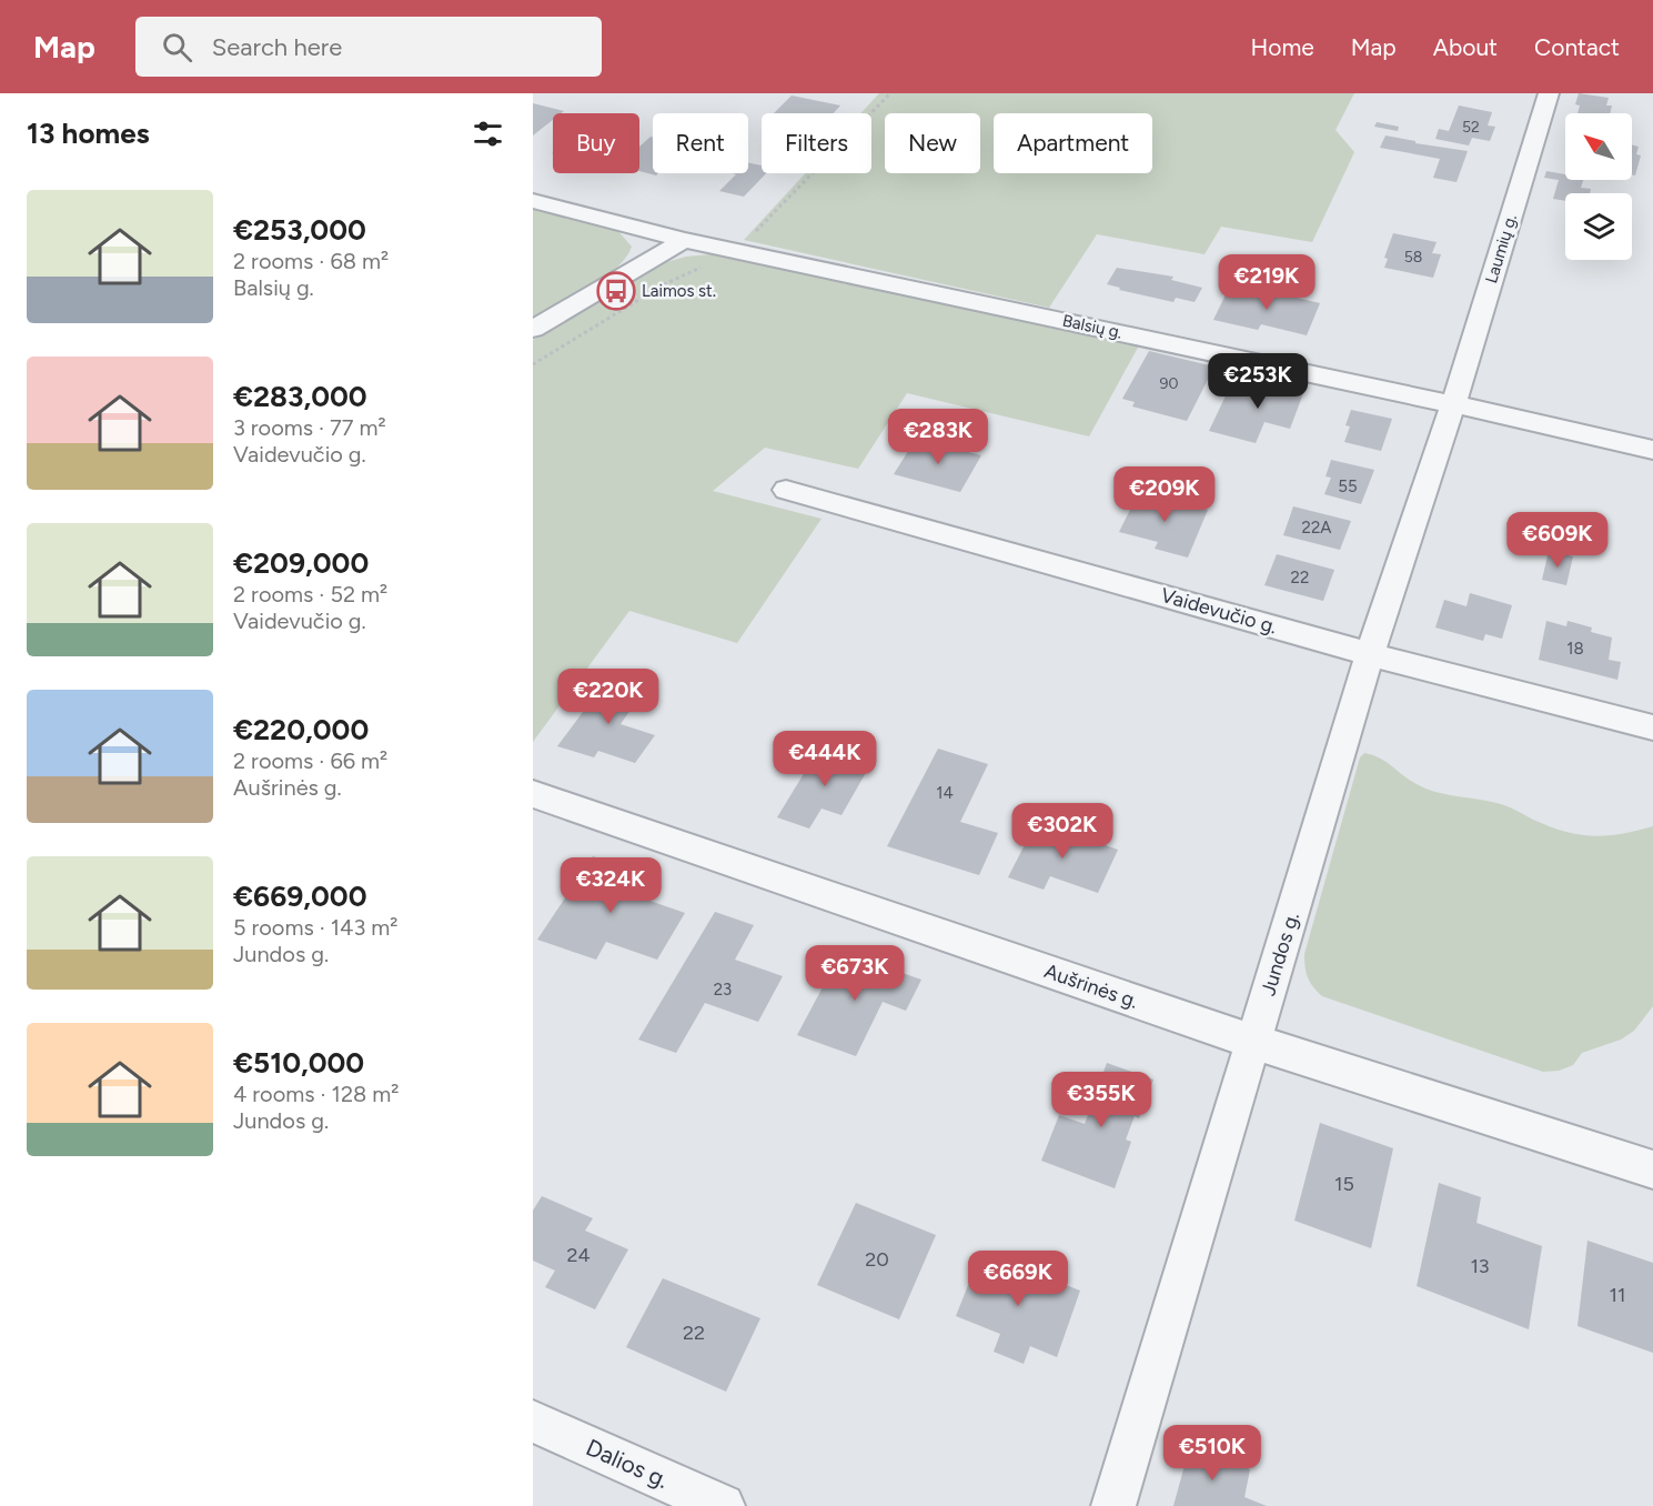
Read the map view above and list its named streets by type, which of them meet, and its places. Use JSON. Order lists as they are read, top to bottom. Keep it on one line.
{"streets":{"street":["Laumių g.","Balsių g.","Vaidevučio g.","Jundos g.","Aušrinės g.","Dalios g."]},"crossings":[["Laumių g.","Balsių g."],["Laumių g.","Jundos g."],["Balsių g.","Jundos g."],["Vaidevučio g.","Jundos g."],["Jundos g.","Aušrinės g."]],"places":{"bus stop":["Laimos st."]},"house_numbers":["52","58","90","55","22A","22","18","14","23","15","24","20","13","11","22"],"north":"top left","page":{"header":"Map","search":"Search here","nav":["Home","Map","About","Contact"],"heading":"13 homes","chip":["Buy","Rent","Filters","New","Apartment"],"list":[{"name":"€253,000","note":"2 rooms · 68 m² · Balsių g."},{"name":"€283,000","note":"3 rooms · 77 m² · Vaidevučio g."},{"name":"€209,000","note":"2 rooms · 52 m² · Vaidevučio g."},{"name":"€220,000","note":"2 rooms · 66 m² · Aušrinės g."},{"name":"€669,000","note":"5 rooms · 143 m² · Jundos g."},{"name":"€510,000","note":"4 rooms · 128 m² · Jundos g."}],"price":["€219K","€253K","€283K","€209K","€609K","€220K","€444K","€302K","€324K","€673K","€355K","€669K","€510K"]}}
